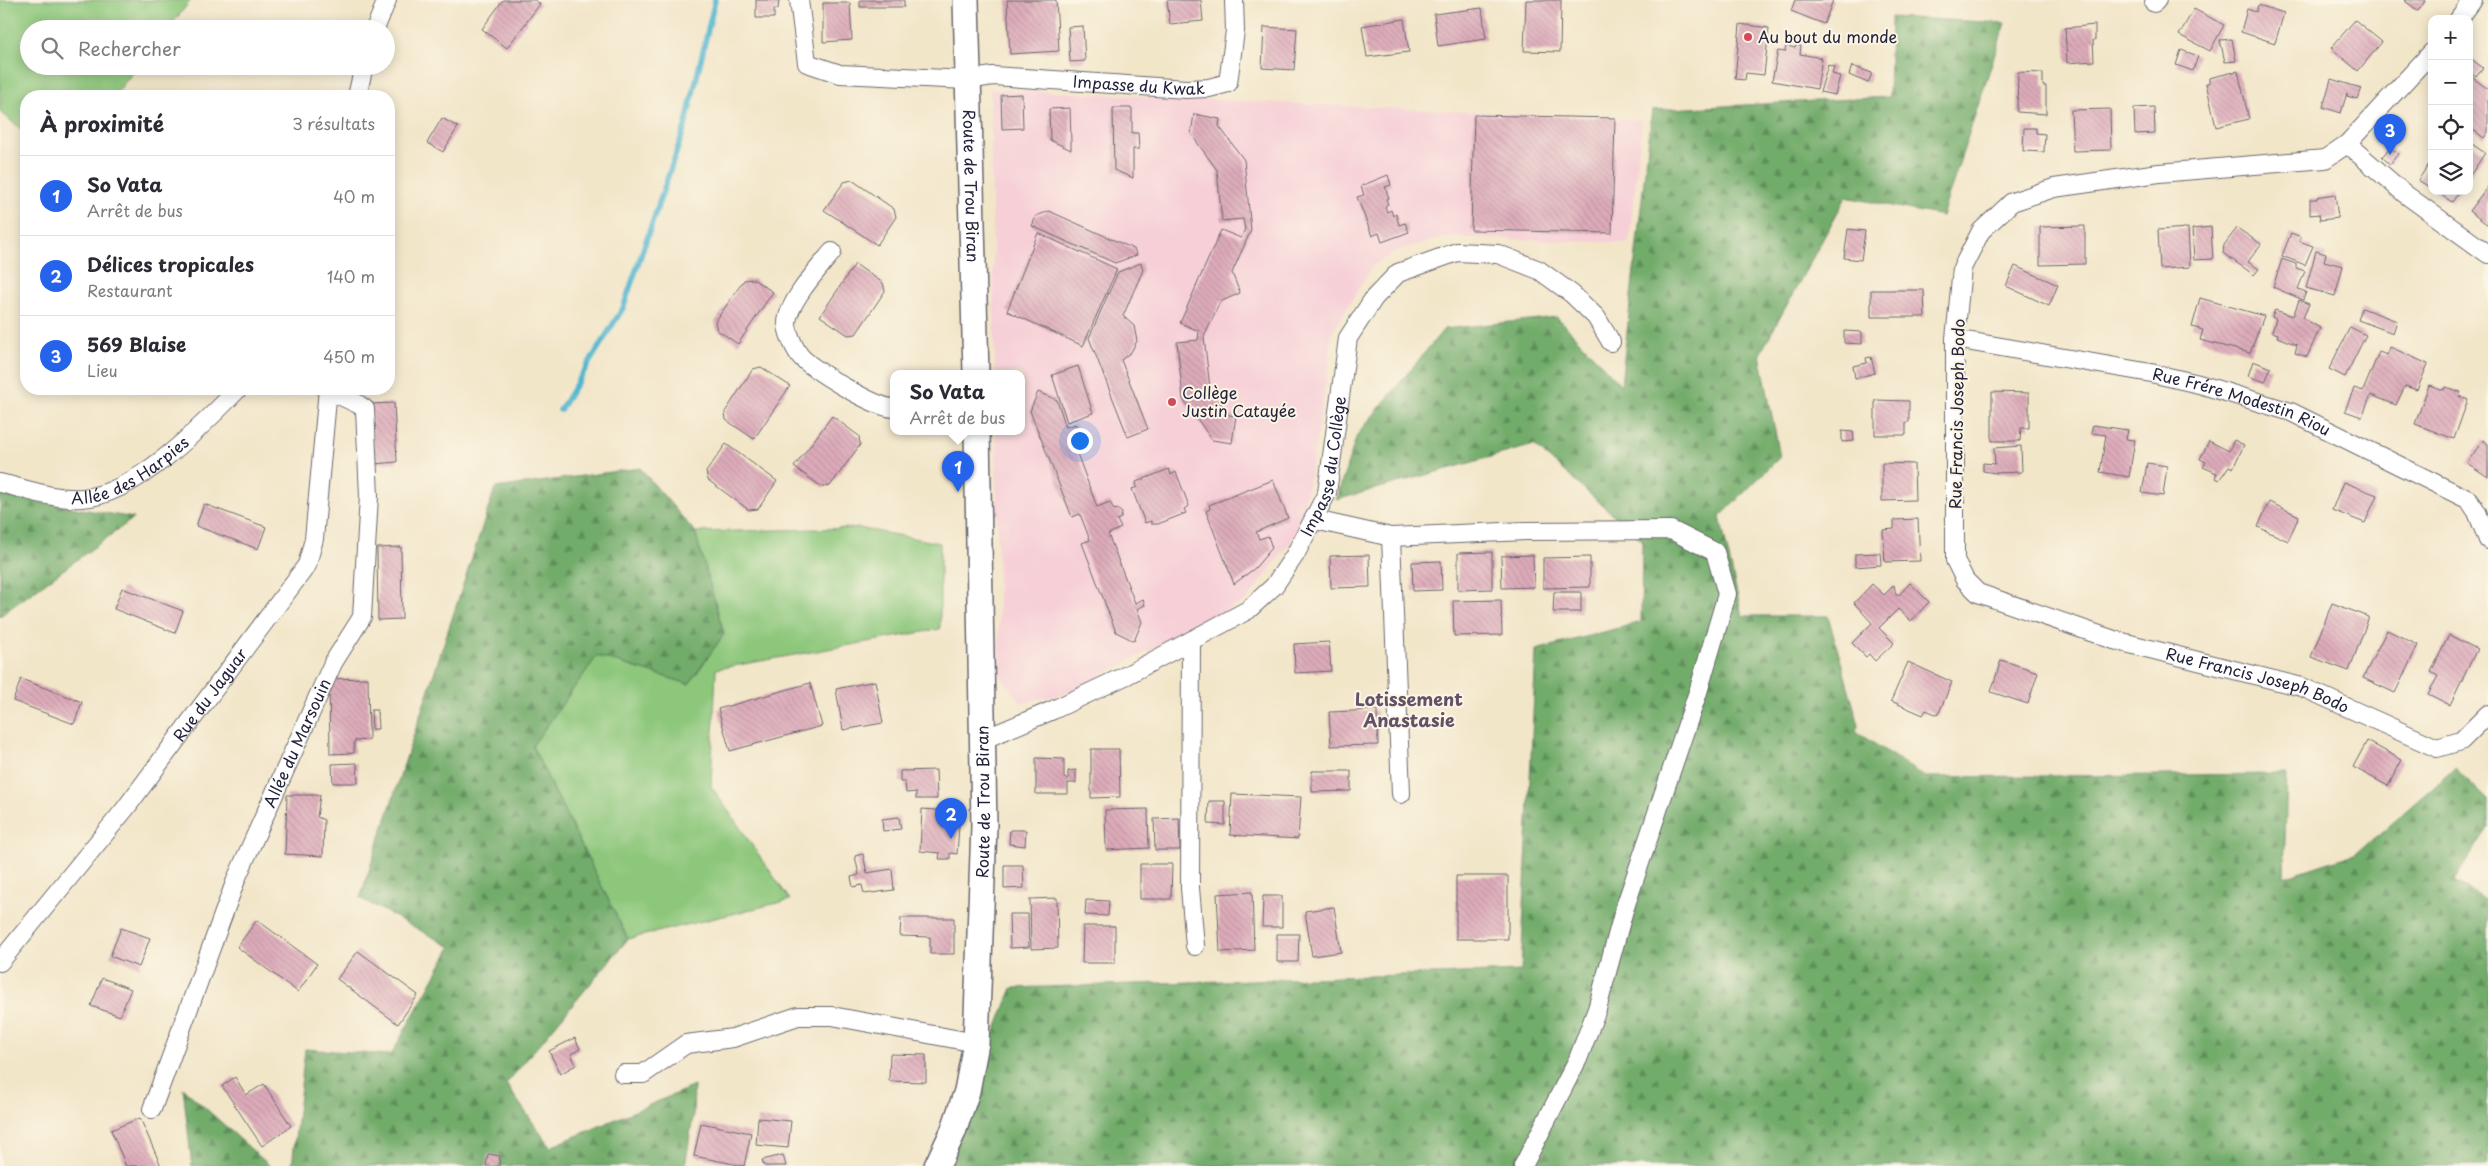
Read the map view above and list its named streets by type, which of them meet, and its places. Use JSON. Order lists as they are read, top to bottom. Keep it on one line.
{"streets":{"main road":["Route de Trou Biran"],"street":["Impasse du Kwak","Rue Frére Modestin Riou","Rue Francis Joseph Bodo","Allée des Harpies","Impasse du Collège","Rue du Jaguar","Allée du Marsouin"]},"crossings":[["Impasse du Kwak","Route de Trou Biran"],["Route de Trou Biran","Impasse du Collège"],["Rue Frére Modestin Riou","Rue Francis Joseph Bodo"]],"districts":["Lotissement Anastasie"],"places":["Au bout du monde","Collège Justin Catayée"],"page":{"map_buttons":["+","−"],"search":"Rechercher","heading":["À proximité","3 résultats"],"pins":["3","1","2"],"list":[{"mark":"1","name":"So Vata","note":"Arrêt de bus","value":"40 m"},{"mark":"2","name":"Délices tropicales","note":"Restaurant","value":"140 m"},{"mark":"3","name":"569 Blaise","note":"Lieu","value":"450 m"}],"popup":["So Vata","Arrêt de bus"]}}
